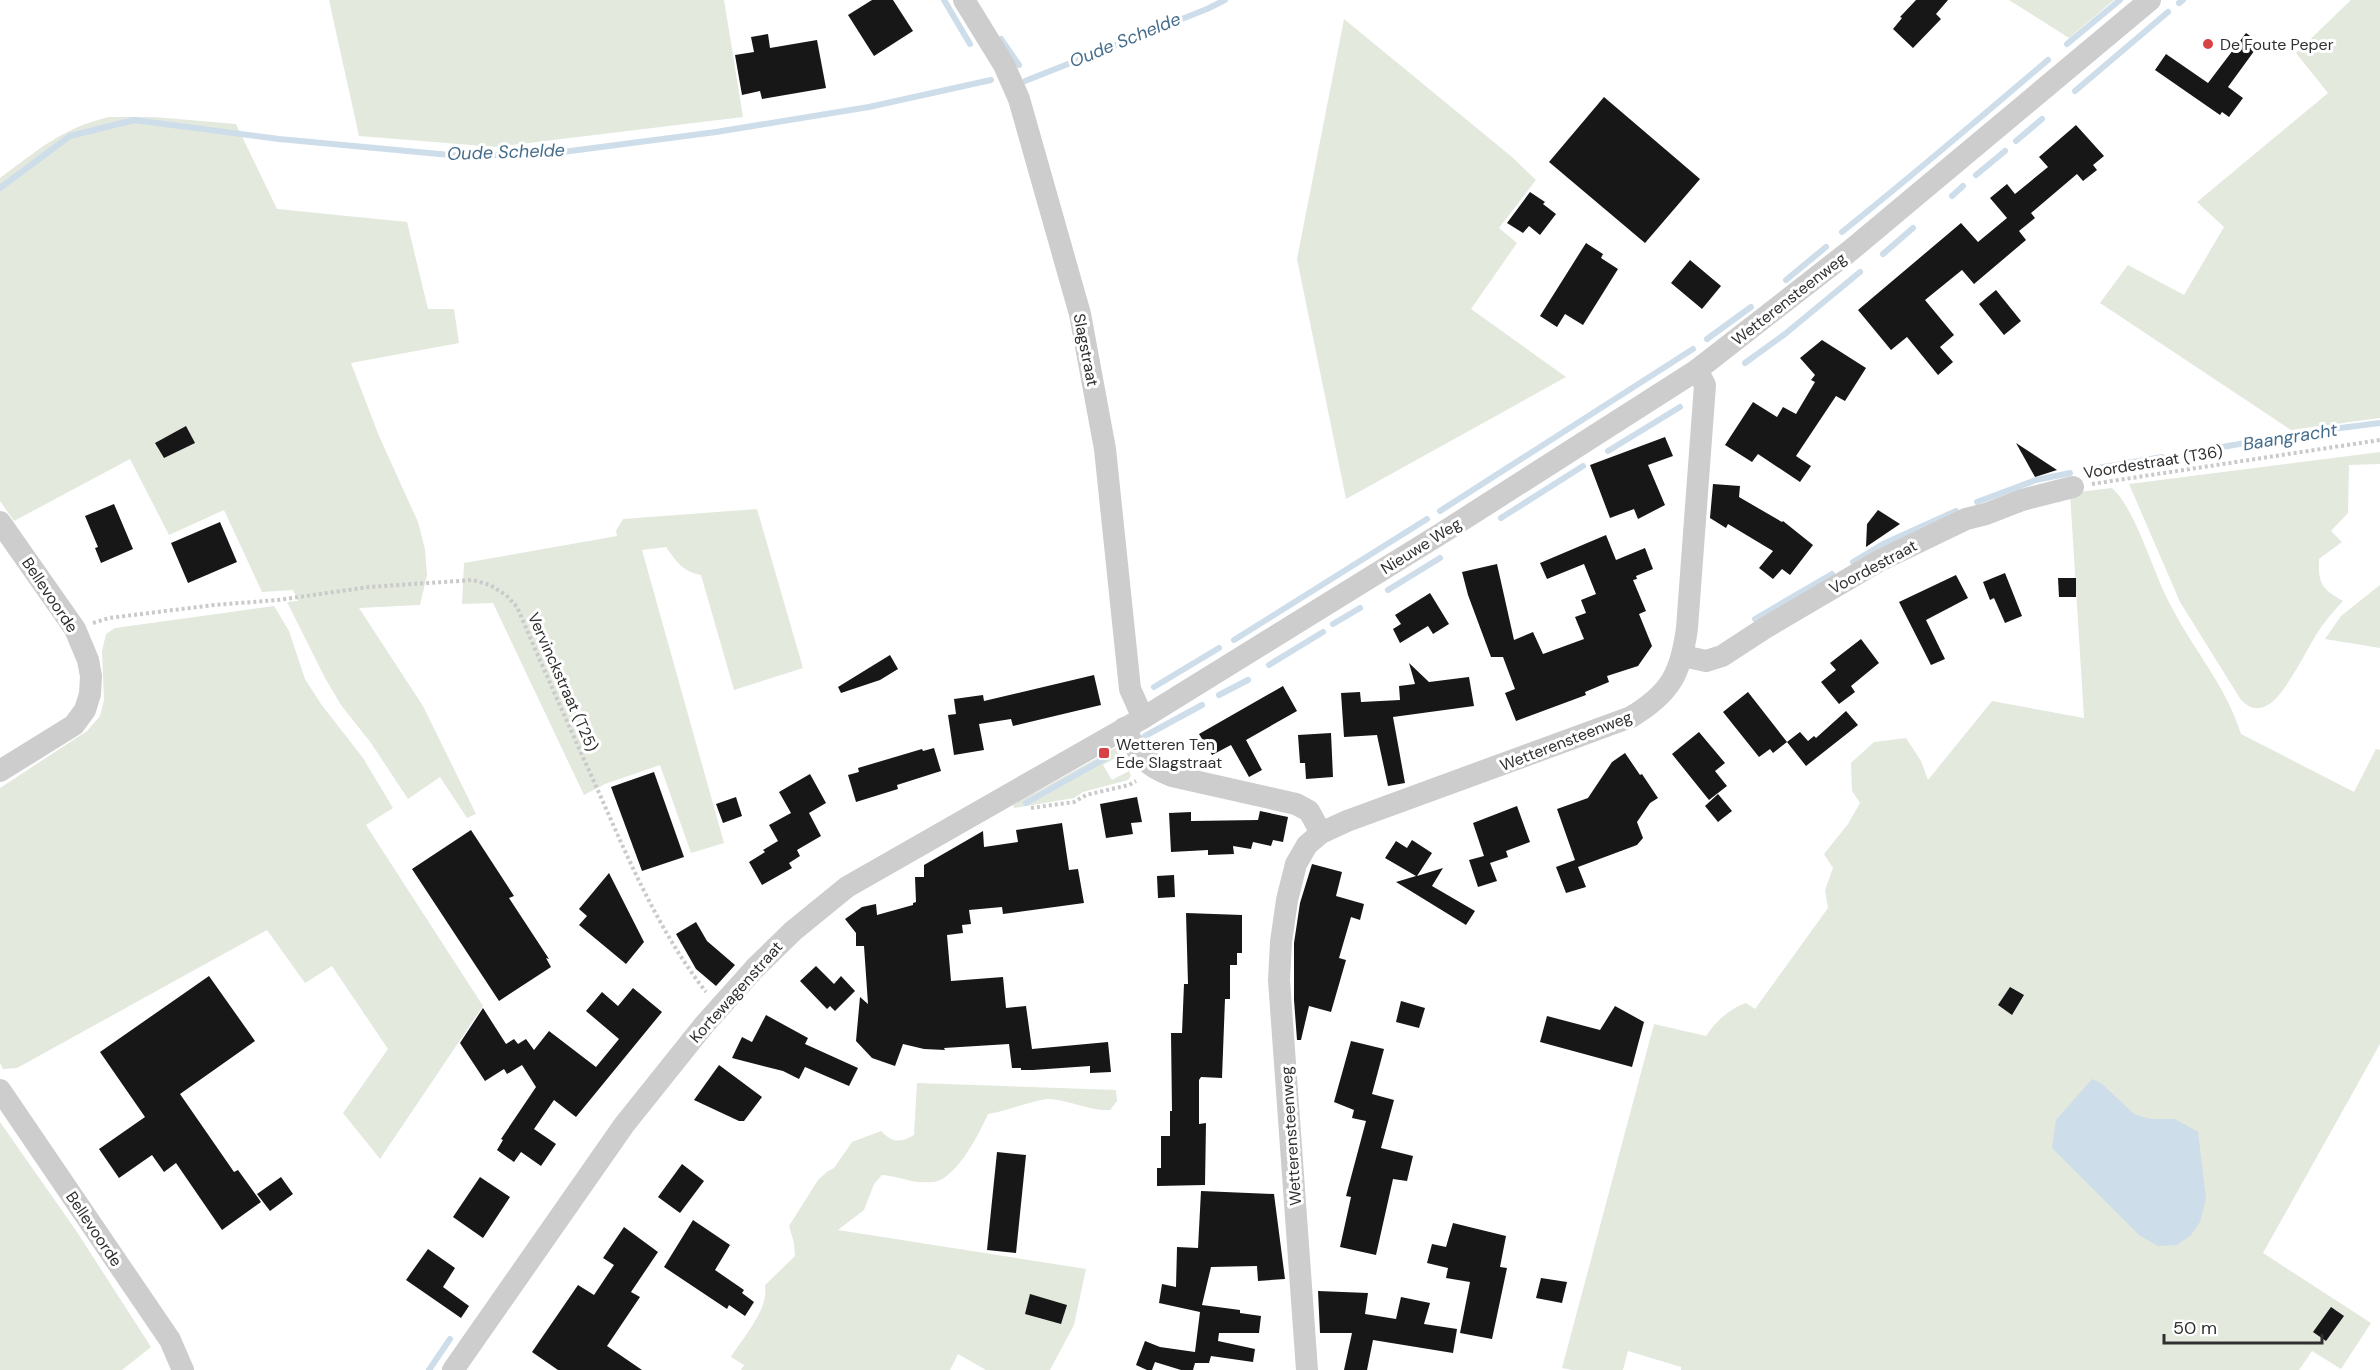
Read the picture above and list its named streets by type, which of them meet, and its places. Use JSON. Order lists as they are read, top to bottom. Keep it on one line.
{"streets":{"street":["Wetterensteenweg","Slagstraat","Nieuwe Weg","Voordestraat","Bellevoorde","Kortewagenstraat"],"path":["Voordestraat (T36)","Vervinckstraat (T25)"]},"crossings":[["Wetterensteenweg","Nieuwe Weg"],["Wetterensteenweg","Voordestraat"],["Slagstraat","Nieuwe Weg"],["Slagstraat","Kortewagenstraat"],["Voordestraat (T36)","Voordestraat"],["Nieuwe Weg","Kortewagenstraat"],["Bellevoorde","Vervinckstraat (T25)"],["Vervinckstraat (T25)","Kortewagenstraat"]],"water":["Oude Schelde","Baangracht"],"places":{"other":["De Foute Peper"],"transit":["Wetteren Ten Ede Slagstraat"]},"scale_bar":"50 m"}
